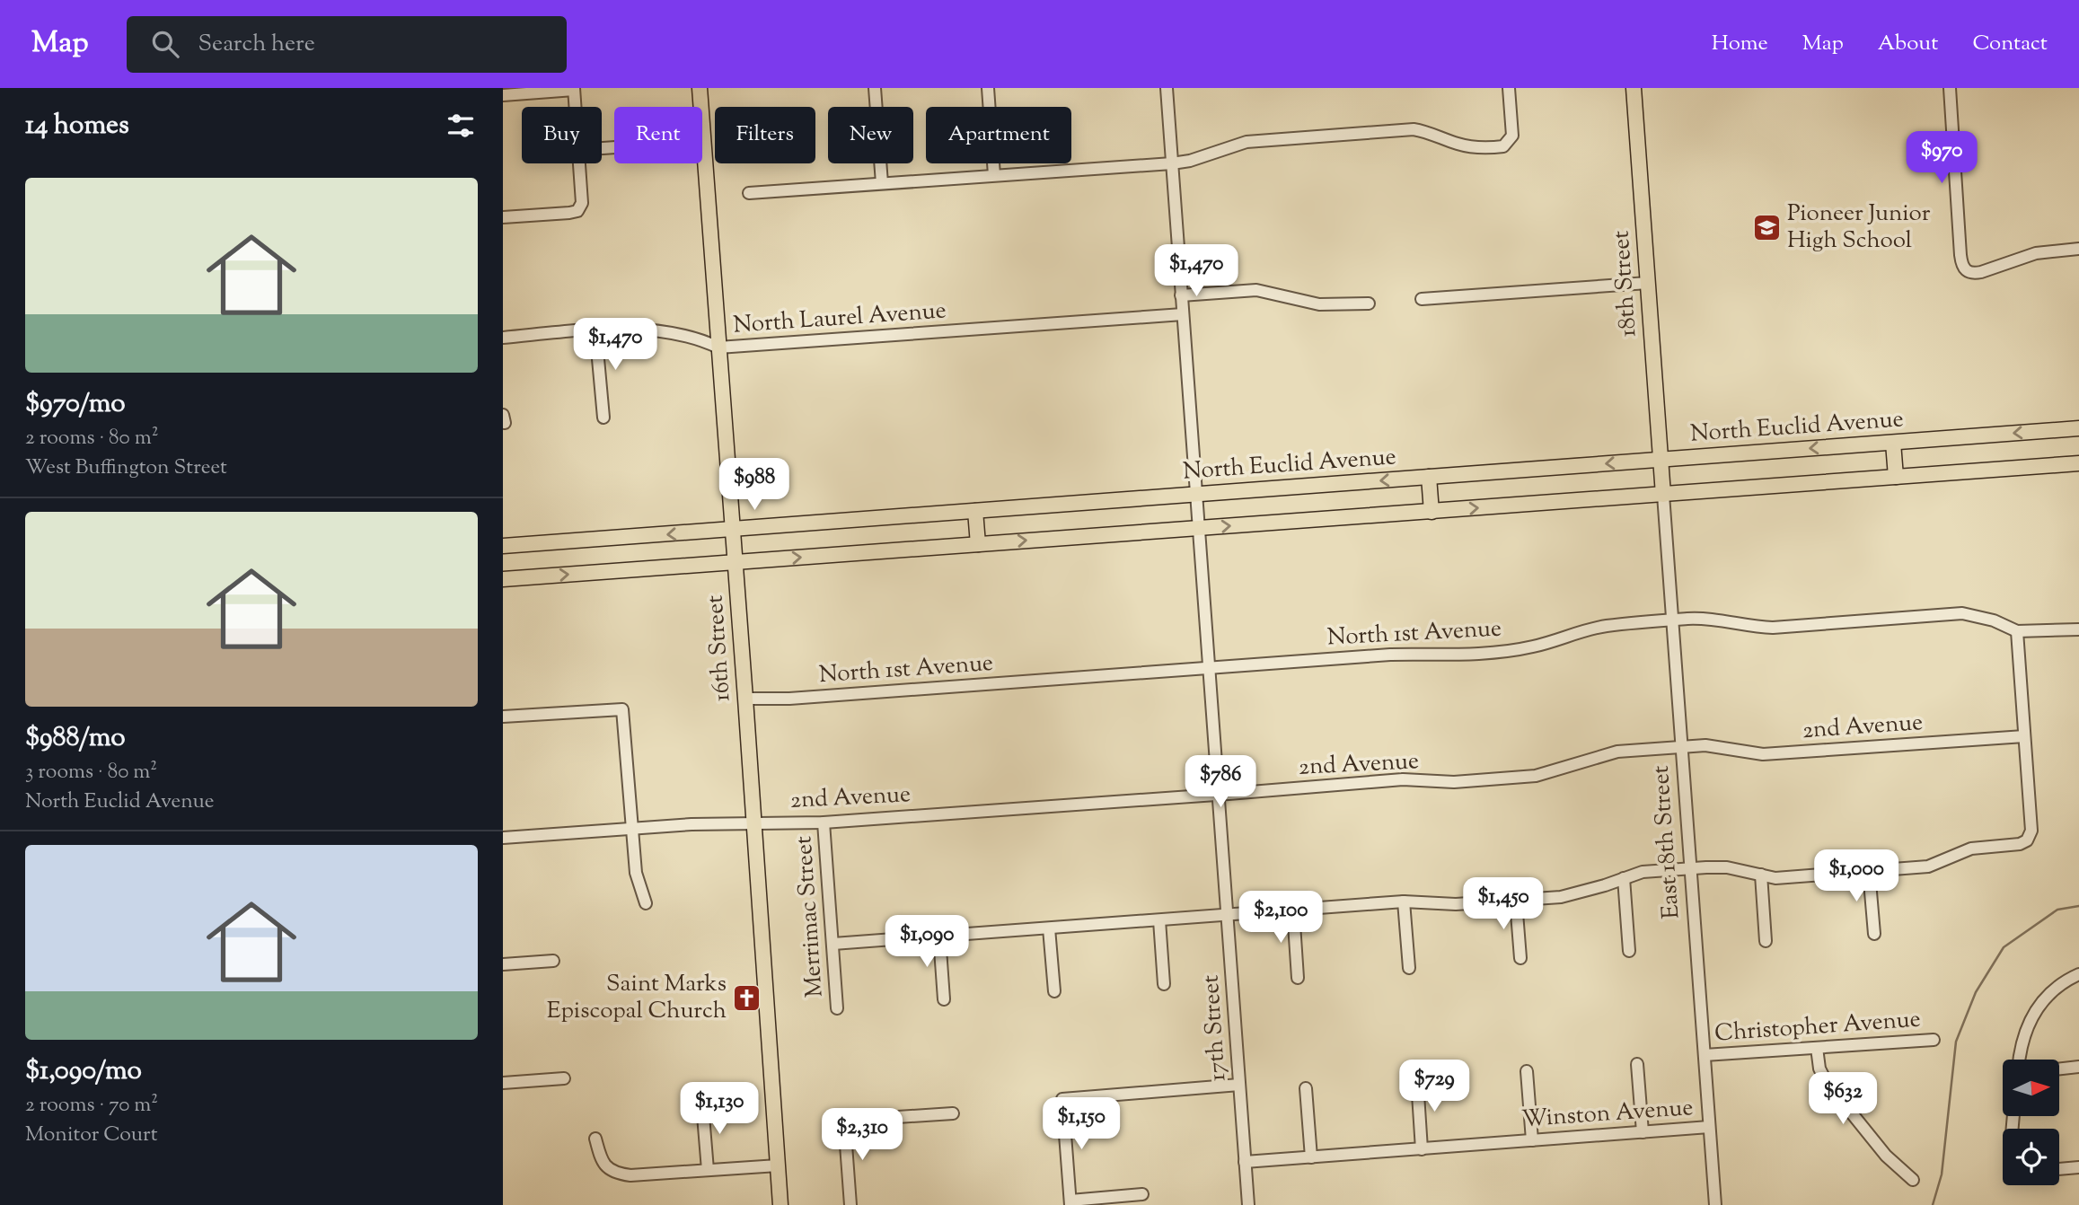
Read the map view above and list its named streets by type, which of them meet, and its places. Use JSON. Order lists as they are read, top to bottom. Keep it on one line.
{"streets":{"main road":["18th Street","North Euclid Avenue","16th Street","East 18th Street"],"street":["North Laurel Avenue","North 1st Avenue","2nd Avenue","Merrimac Street","Christopher Avenue","17th Street","Winston Avenue"]},"crossings":[["18th Street","North Euclid Avenue"],["18th Street","East 18th Street"],["North Laurel Avenue","16th Street"],["North Laurel Avenue","17th Street"],["North Euclid Avenue","16th Street"],["North Euclid Avenue","17th Street"],["North 1st Avenue","16th Street"],["North 1st Avenue","East 18th Street"],["North 1st Avenue","17th Street"],["16th Street","2nd Avenue"],["2nd Avenue","East 18th Street"],["2nd Avenue","Merrimac Street"],["2nd Avenue","17th Street"],["East 18th Street","Christopher Avenue"],["East 18th Street","Winston Avenue"],["17th Street","Winston Avenue"]],"places":{"school or university":["Pioneer Junior High School"],"church":["Saint Marks Episcopal Church"]},"north":"right","page":{"header":"Map","search":"Search here","nav":["Home","Map","About","Contact"],"heading":"14 homes","chip":["Buy","Rent","Filters","New","Apartment"],"price":["$970","$1,470","$1,470","$988","$786","$1,000","$1,450","$2,100","$1,090","$729","$632","$1,130","$1,150","$2,310"],"list":[{"name":"$970/mo","note":"2 rooms · 80 m² · West Buffington Street"},{"name":"$988/mo","note":"3 rooms · 80 m² · North Euclid Avenue"},{"name":"$1,090/mo","note":"2 rooms · 70 m² · Monitor Court"}]}}
